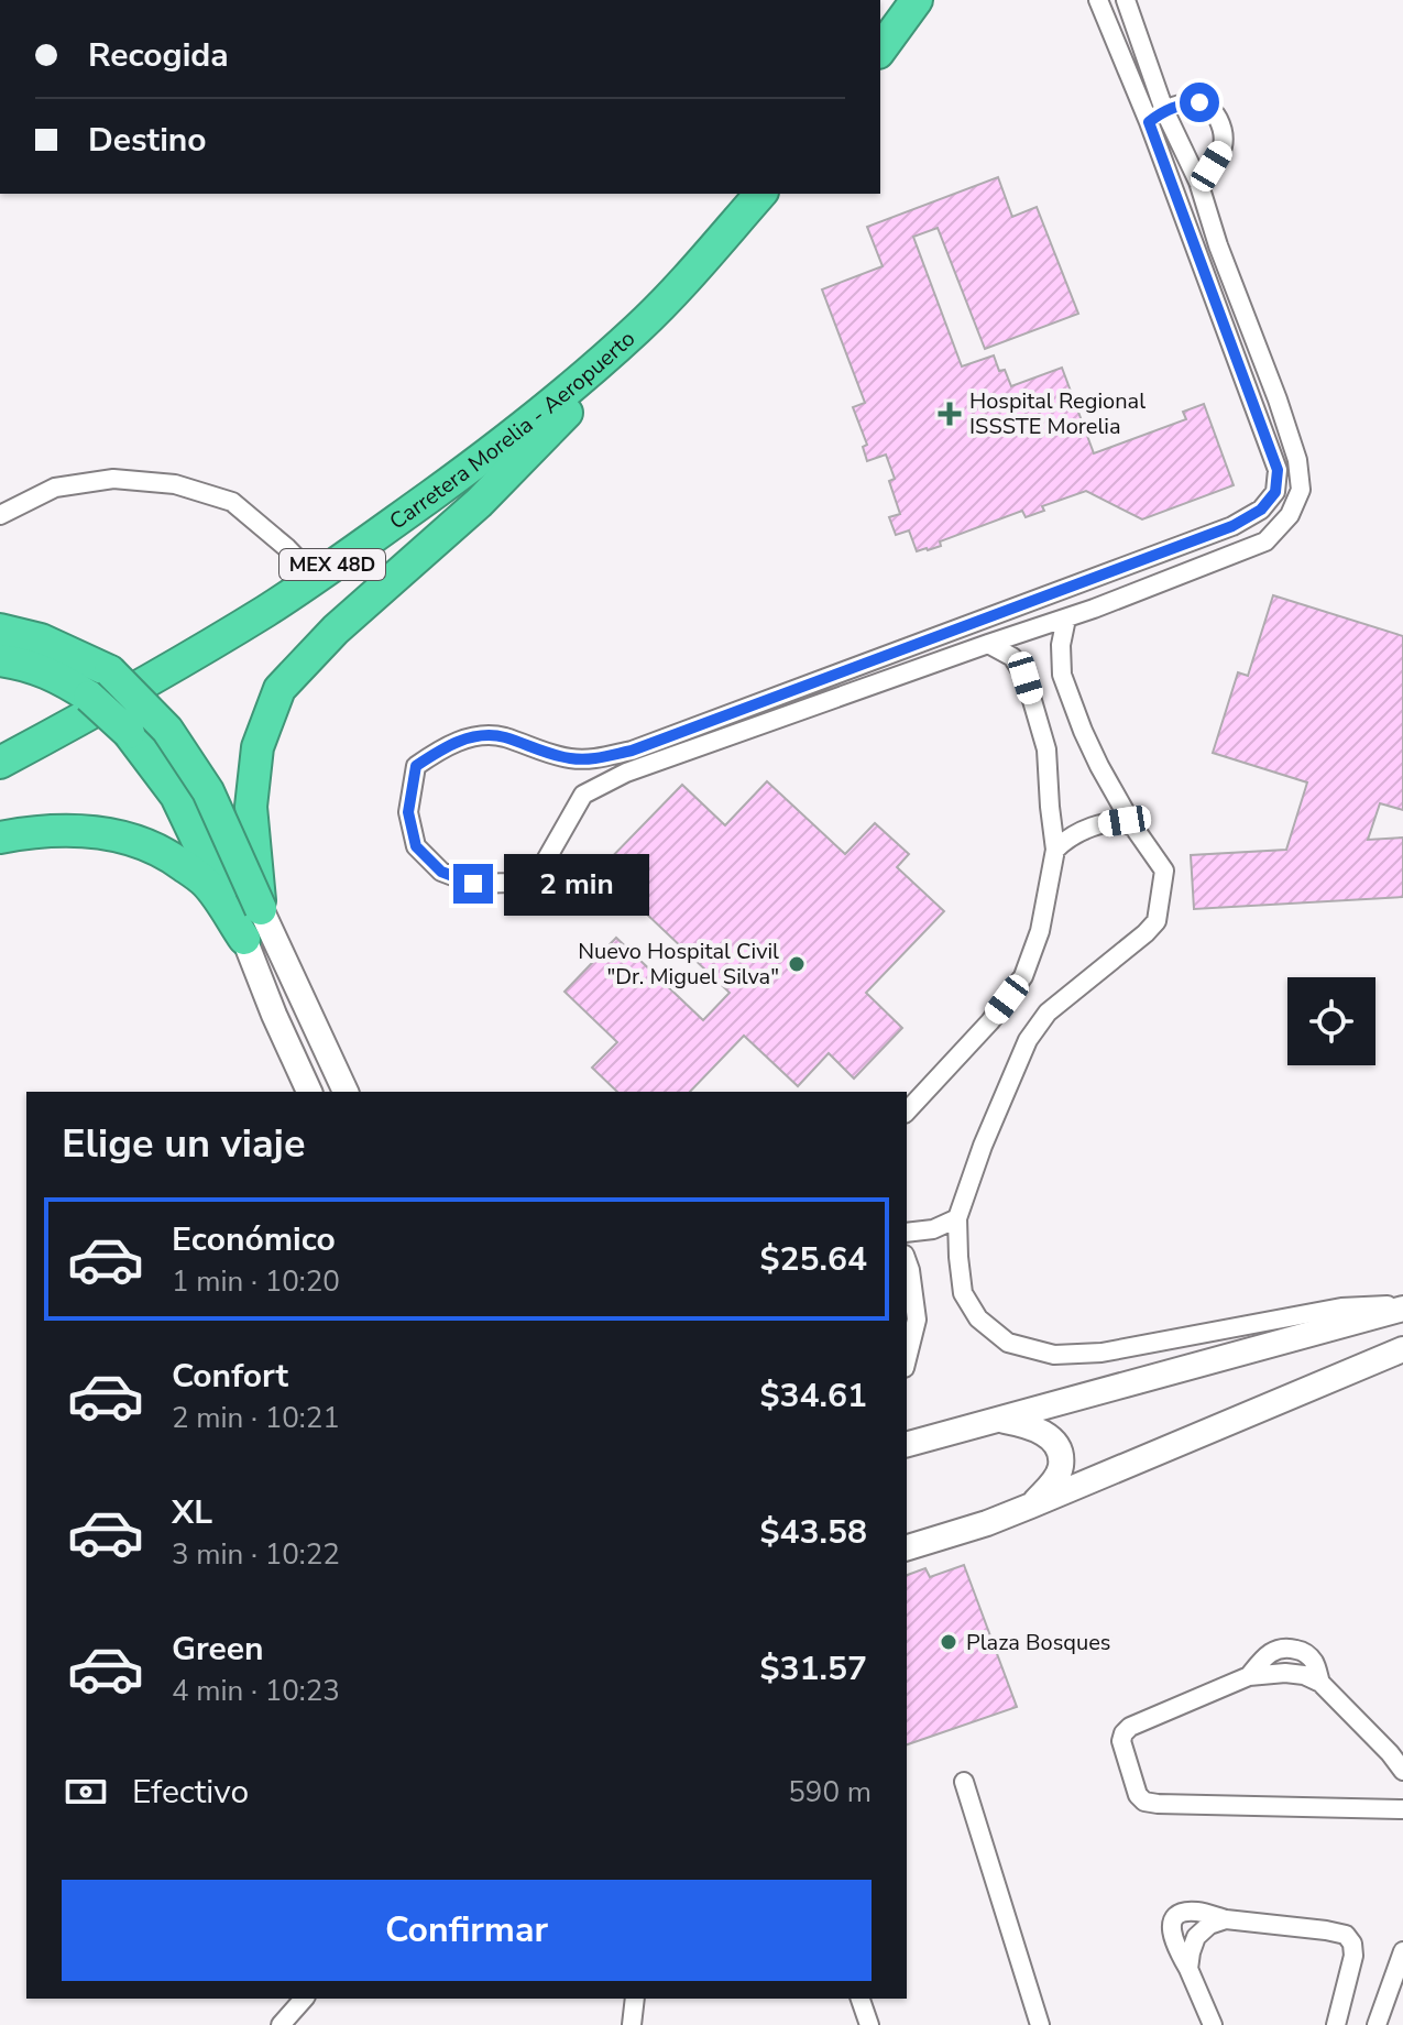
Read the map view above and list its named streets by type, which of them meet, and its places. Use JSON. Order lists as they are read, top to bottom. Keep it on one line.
{"streets":{"highway":["Carretera Morelia - Aeropuerto","MEX 48D"]},"places":{"health":["Hospital Regional ISSSTE Morelia"],"other":["Nuevo Hospital Civil \"Dr. Miguel Silva\"","Plaza Bosques"]},"page":{"banner":["Recogida","Destino"],"bubble":"2 min","heading":"Elige un viaje","list":[{"name":"Económico","note":"1 min · 10:20","value":"$25.64"},{"name":"Confort","note":"2 min · 10:21","value":"$34.61"},{"name":"XL","note":"3 min · 10:22","value":"$43.58"},{"name":"Green","note":"4 min · 10:23","value":"$31.57"}],"pay":["Efectivo","590 m"],"buttons":"Confirmar"}}
